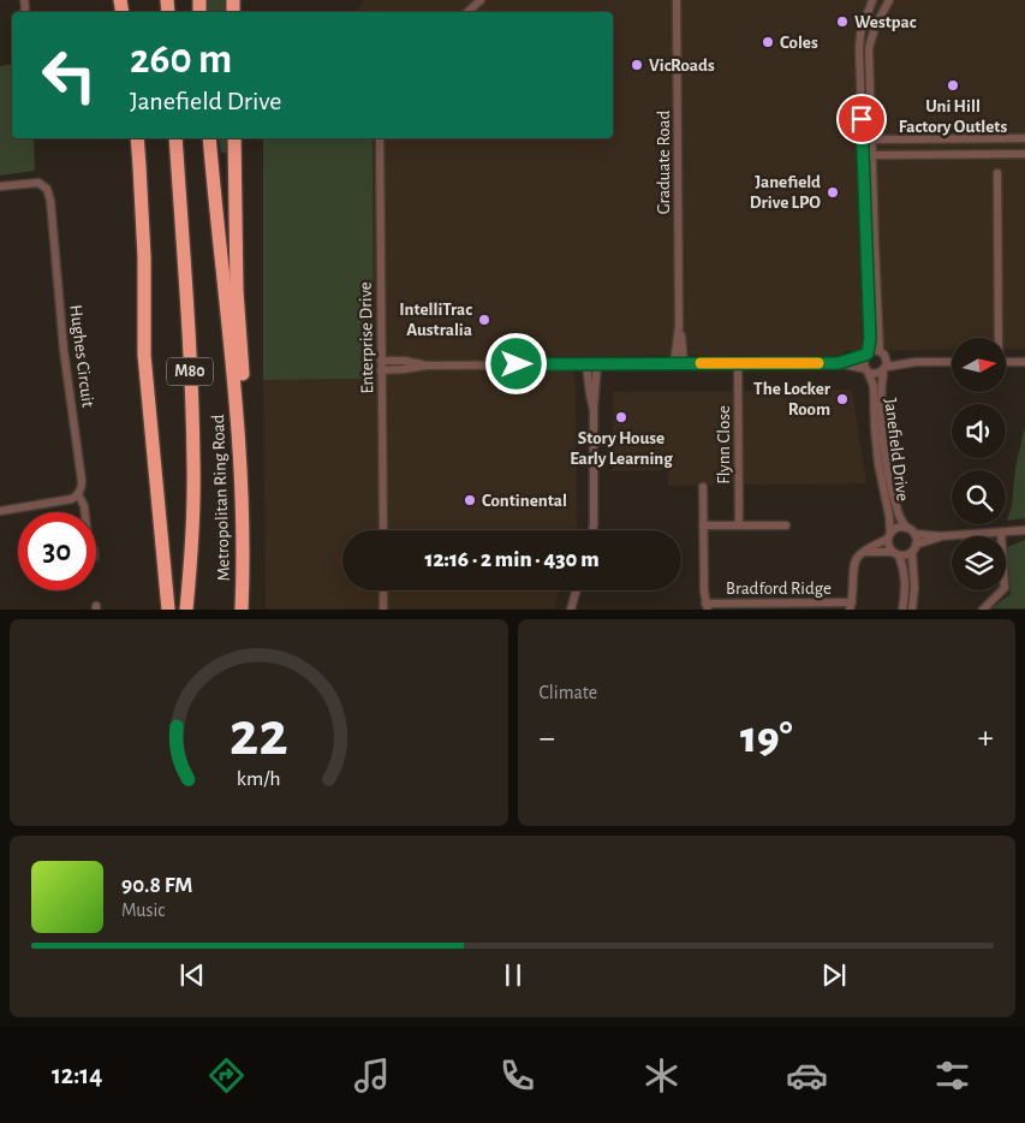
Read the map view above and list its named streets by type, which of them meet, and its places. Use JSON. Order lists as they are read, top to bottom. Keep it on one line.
{"streets":{"highway":["M80","Metropolitan Ring Road"],"street":["Graduate Road","Enterprise Drive","Hughes Circuit","Flynn Close","Janefield Drive","Bradford Ridge"]},"places":["Westpac","Coles","VicRoads","Uni Hill Factory Outlets","Janefield Drive LPO","IntelliTrac Australia","The Locker Room","Story House Early Learning","Continental"],"north":"right","page":{"turn":["260 m","Janefield Drive"],"limit":"30","trip":"12:16 · 2 min · 430 m","tile":"Climate","heat":["−","19°","+"],"song":["90.8 FM","Music"],"tabs":"12:14","gauge":["22","km/h"]}}
